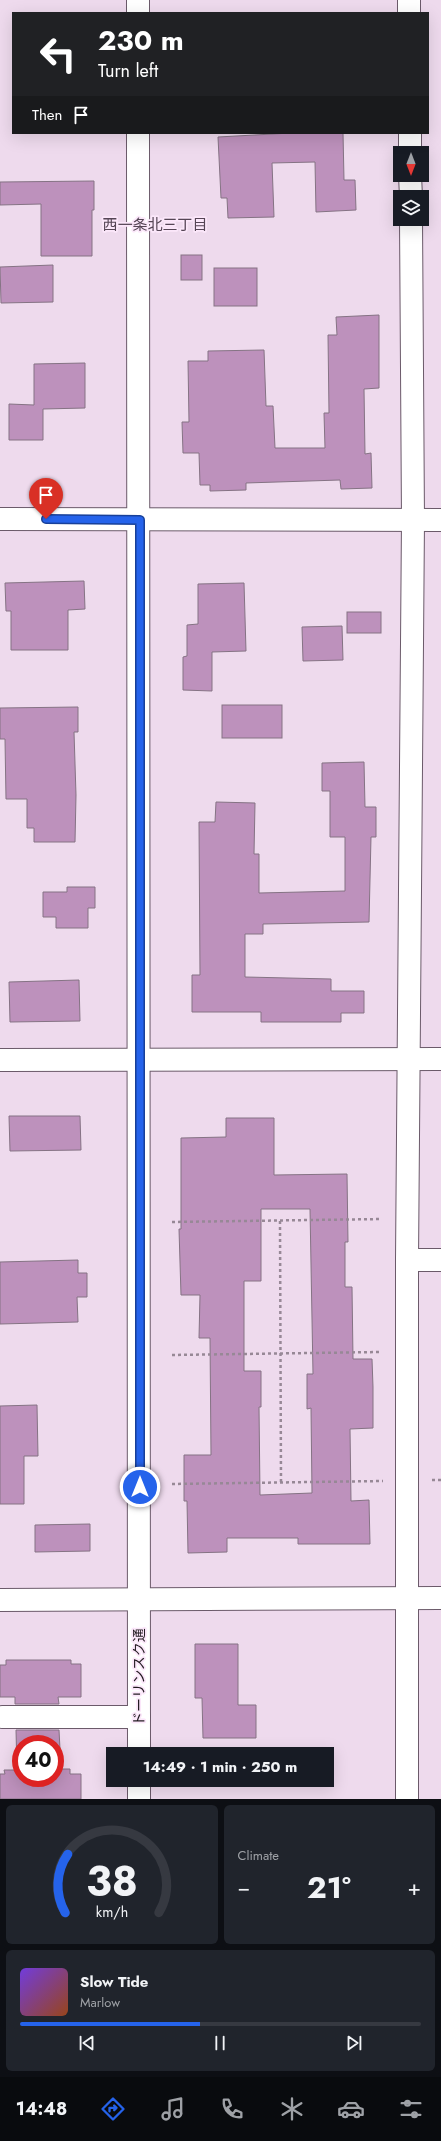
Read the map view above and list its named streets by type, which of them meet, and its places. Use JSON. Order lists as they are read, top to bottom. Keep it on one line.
{"streets":{"street":["ドーリンスク通"]},"districts":["西一条北三丁目"],"north":"bottom","page":{"turn":["230 m","Turn left"],"then":"Then","limit":"40","trip":"14:49 · 1 min · 250 m","tile":"Climate","heat":["−","21°","+"],"song":["Slow Tide","Marlow"],"tabs":"14:48","gauge":["38","km/h"]}}
